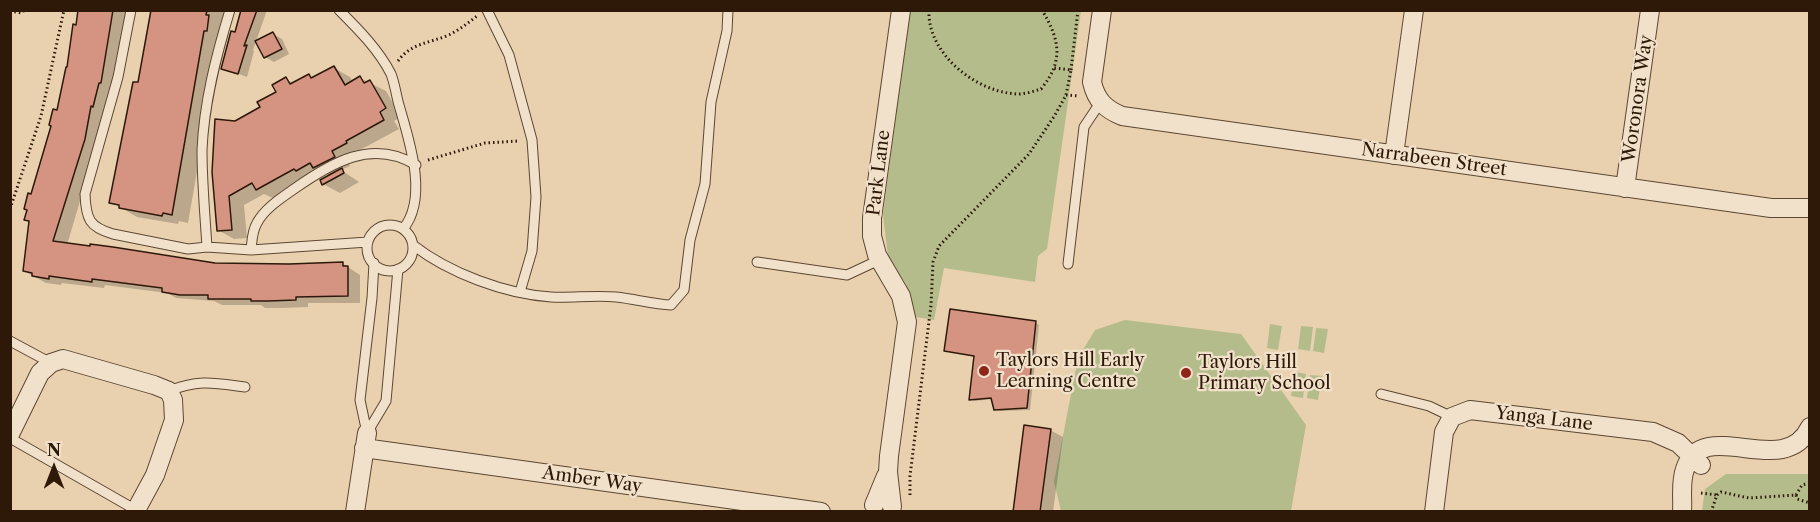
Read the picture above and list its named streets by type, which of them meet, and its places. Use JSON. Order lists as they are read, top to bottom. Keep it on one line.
{"streets":{"street":["Woronora Way","Narrabeen Street","Park Lane","Yanga Lane","Amber Way"]},"crossings":[["Woronora Way","Narrabeen Street"]],"places":["Taylors Hill Early Learning Centre","Taylors Hill Primary School"],"north":"top"}
